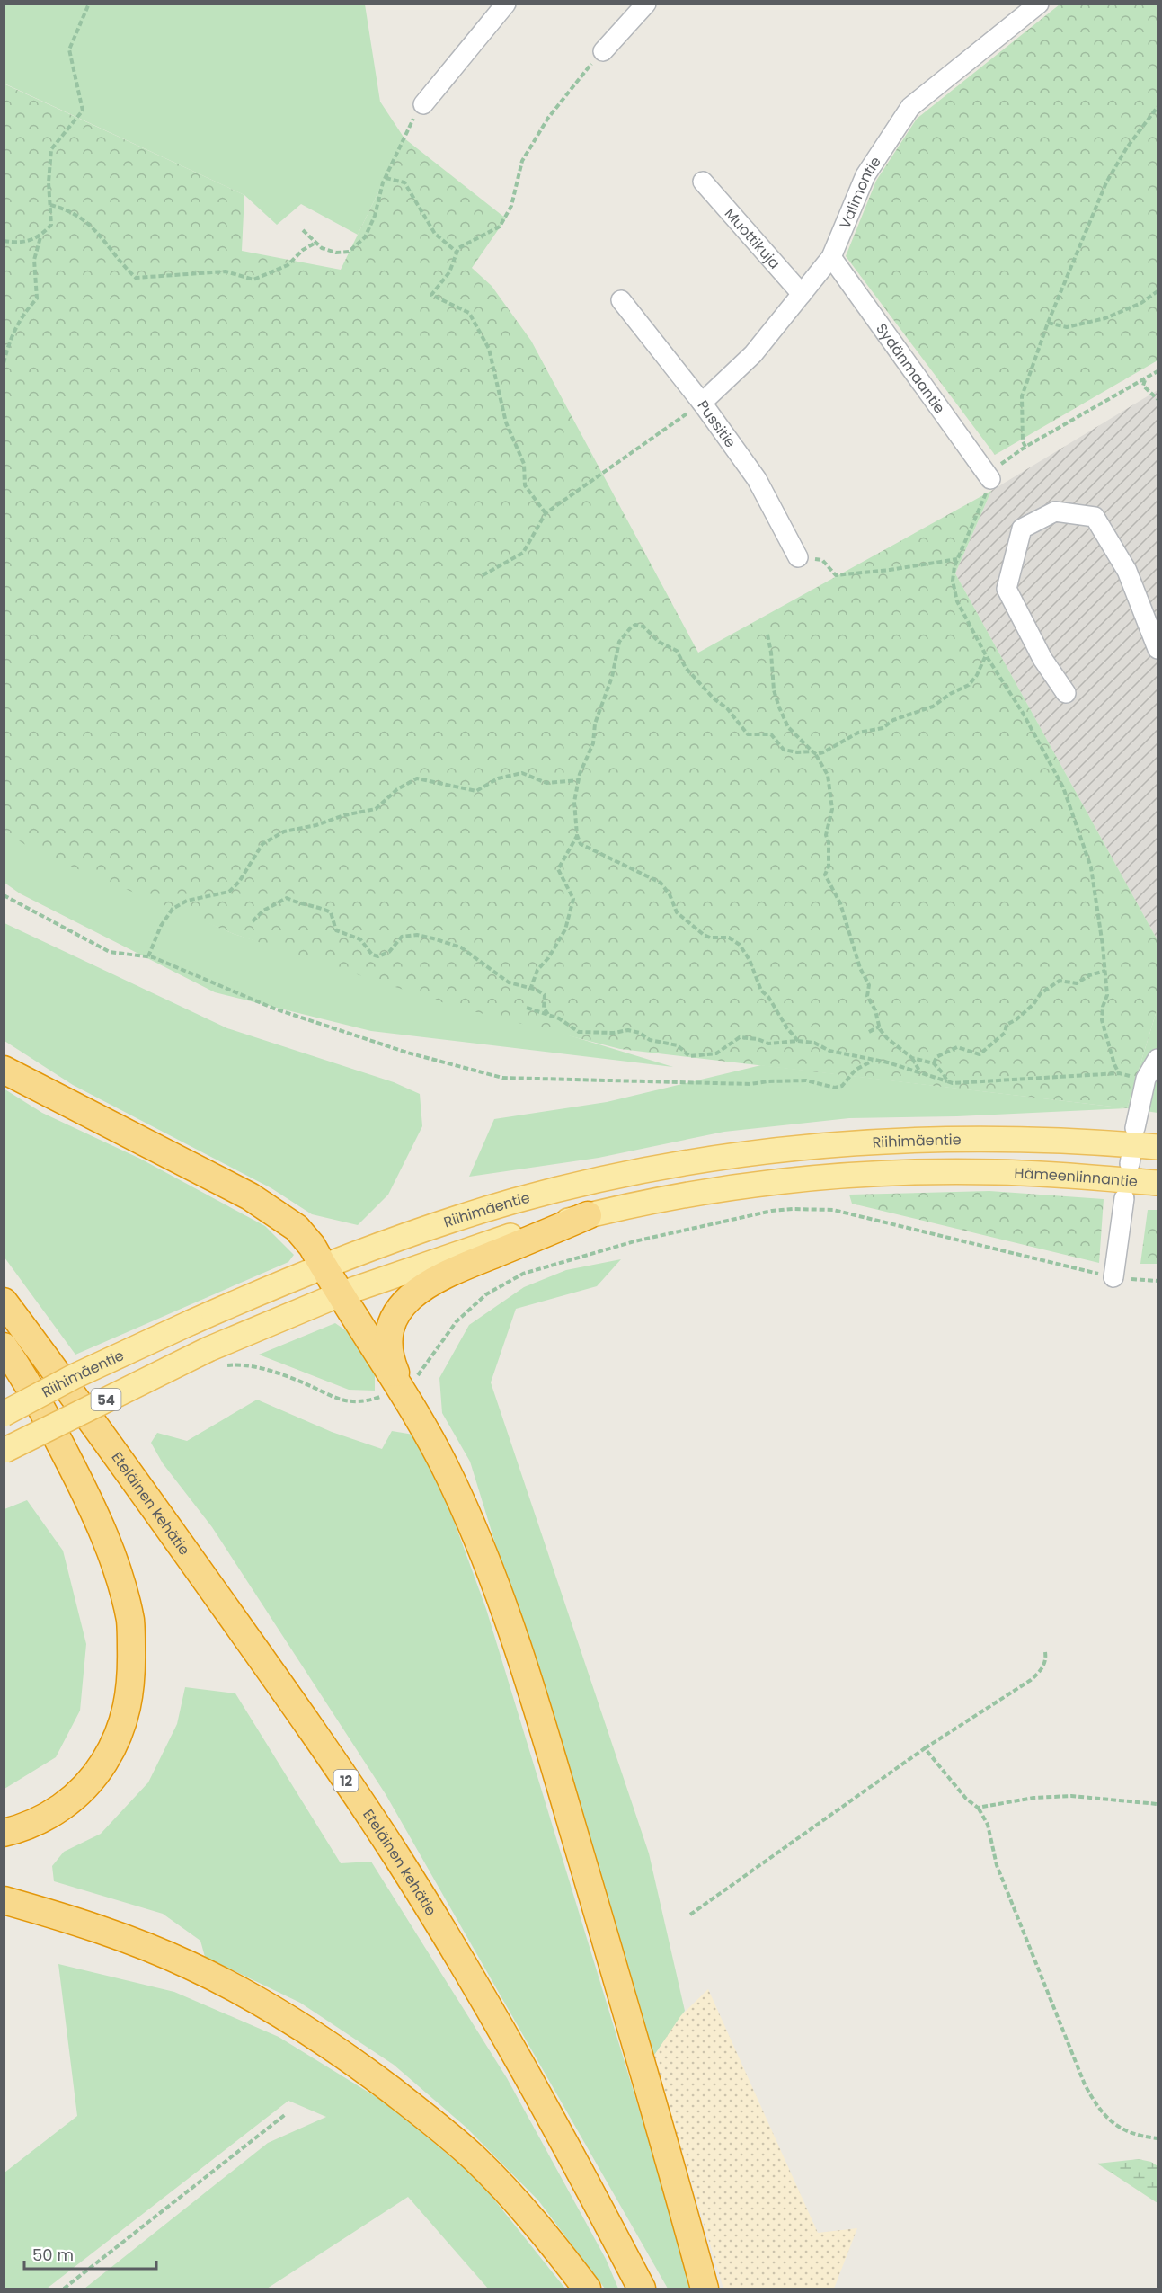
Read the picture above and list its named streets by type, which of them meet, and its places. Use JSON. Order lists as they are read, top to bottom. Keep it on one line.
{"streets":{"highway":["Eteläinen kehätie","12"],"main road":["Riihimäentie","Hämeenlinnantie","54"],"street":["Valimontie","Muottikuja","Sydänmaantie","Pussitie"]},"crossings":[["Valimontie","Muottikuja"],["Valimontie","Sydänmaantie"],["Valimontie","Pussitie"]],"scale_bar":"50 m"}
